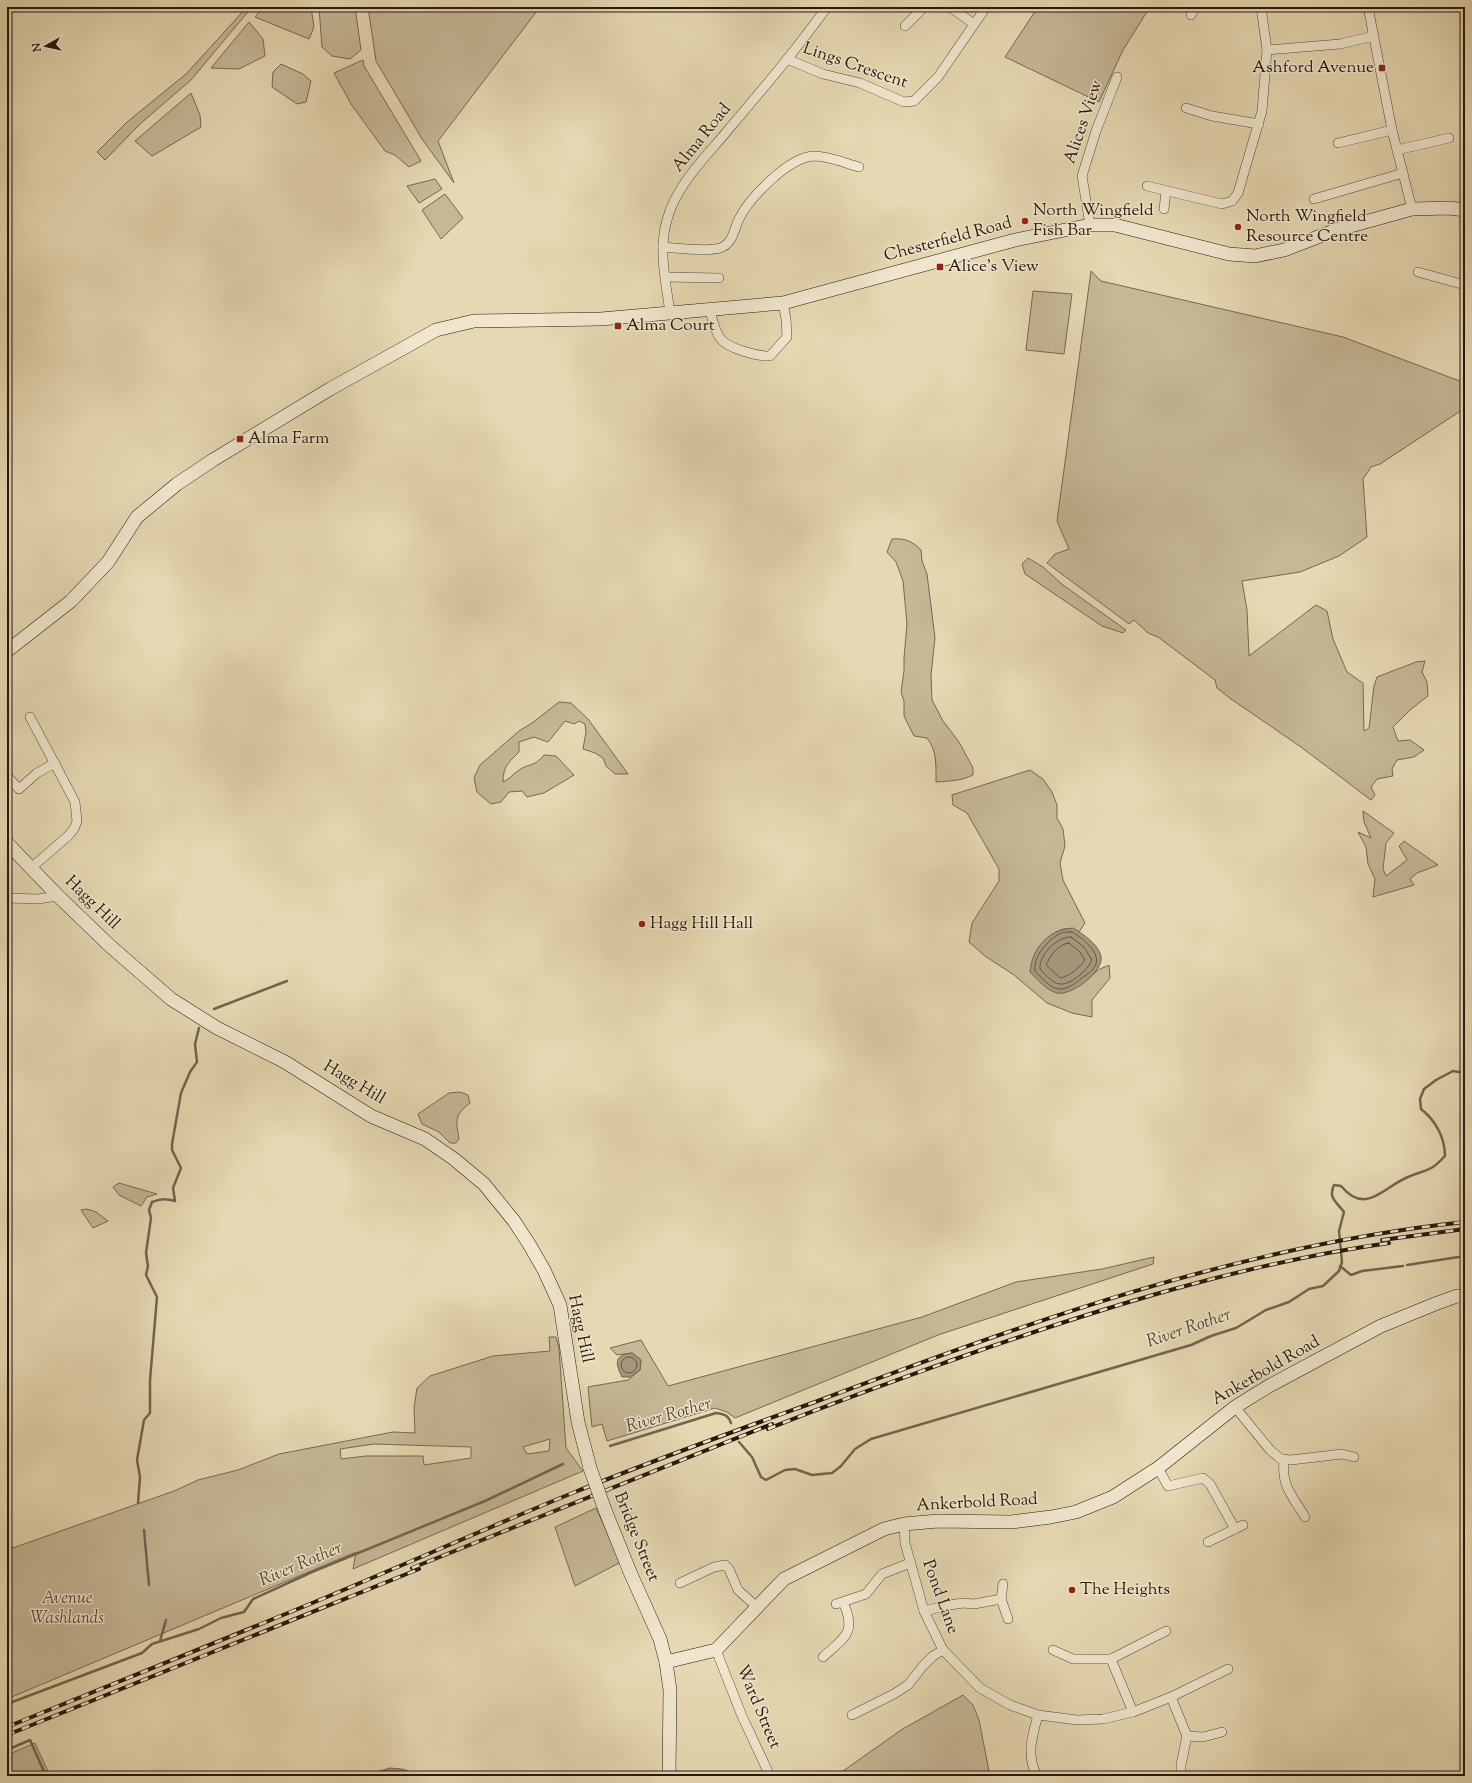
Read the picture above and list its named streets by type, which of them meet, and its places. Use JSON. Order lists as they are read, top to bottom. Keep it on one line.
{"streets":{"street":["Lings Crescent","Alices View","Alma Road","Chesterfield Road","Hagg Hill","Ankerbold Road","Bridge Street","Pond Lane","Ward Street"]},"crossings":[["Lings Crescent","Alma Road"],["Alices View","Chesterfield Road"],["Alma Road","Chesterfield Road"],["Hagg Hill","Bridge Street"],["Ankerbold Road","Pond Lane"],["Ankerbold Road","Ward Street"]],"water":["River Rother"],"parks":["Avenue Washlands"],"places":{"transit":["Ashford Avenue","Alice's View","Alma Court","Alma Farm"],"other":["North Wingfield Fish Bar","North Wingfield Resource Centre","Hagg Hill Hall","The Heights"]},"north":"left"}
